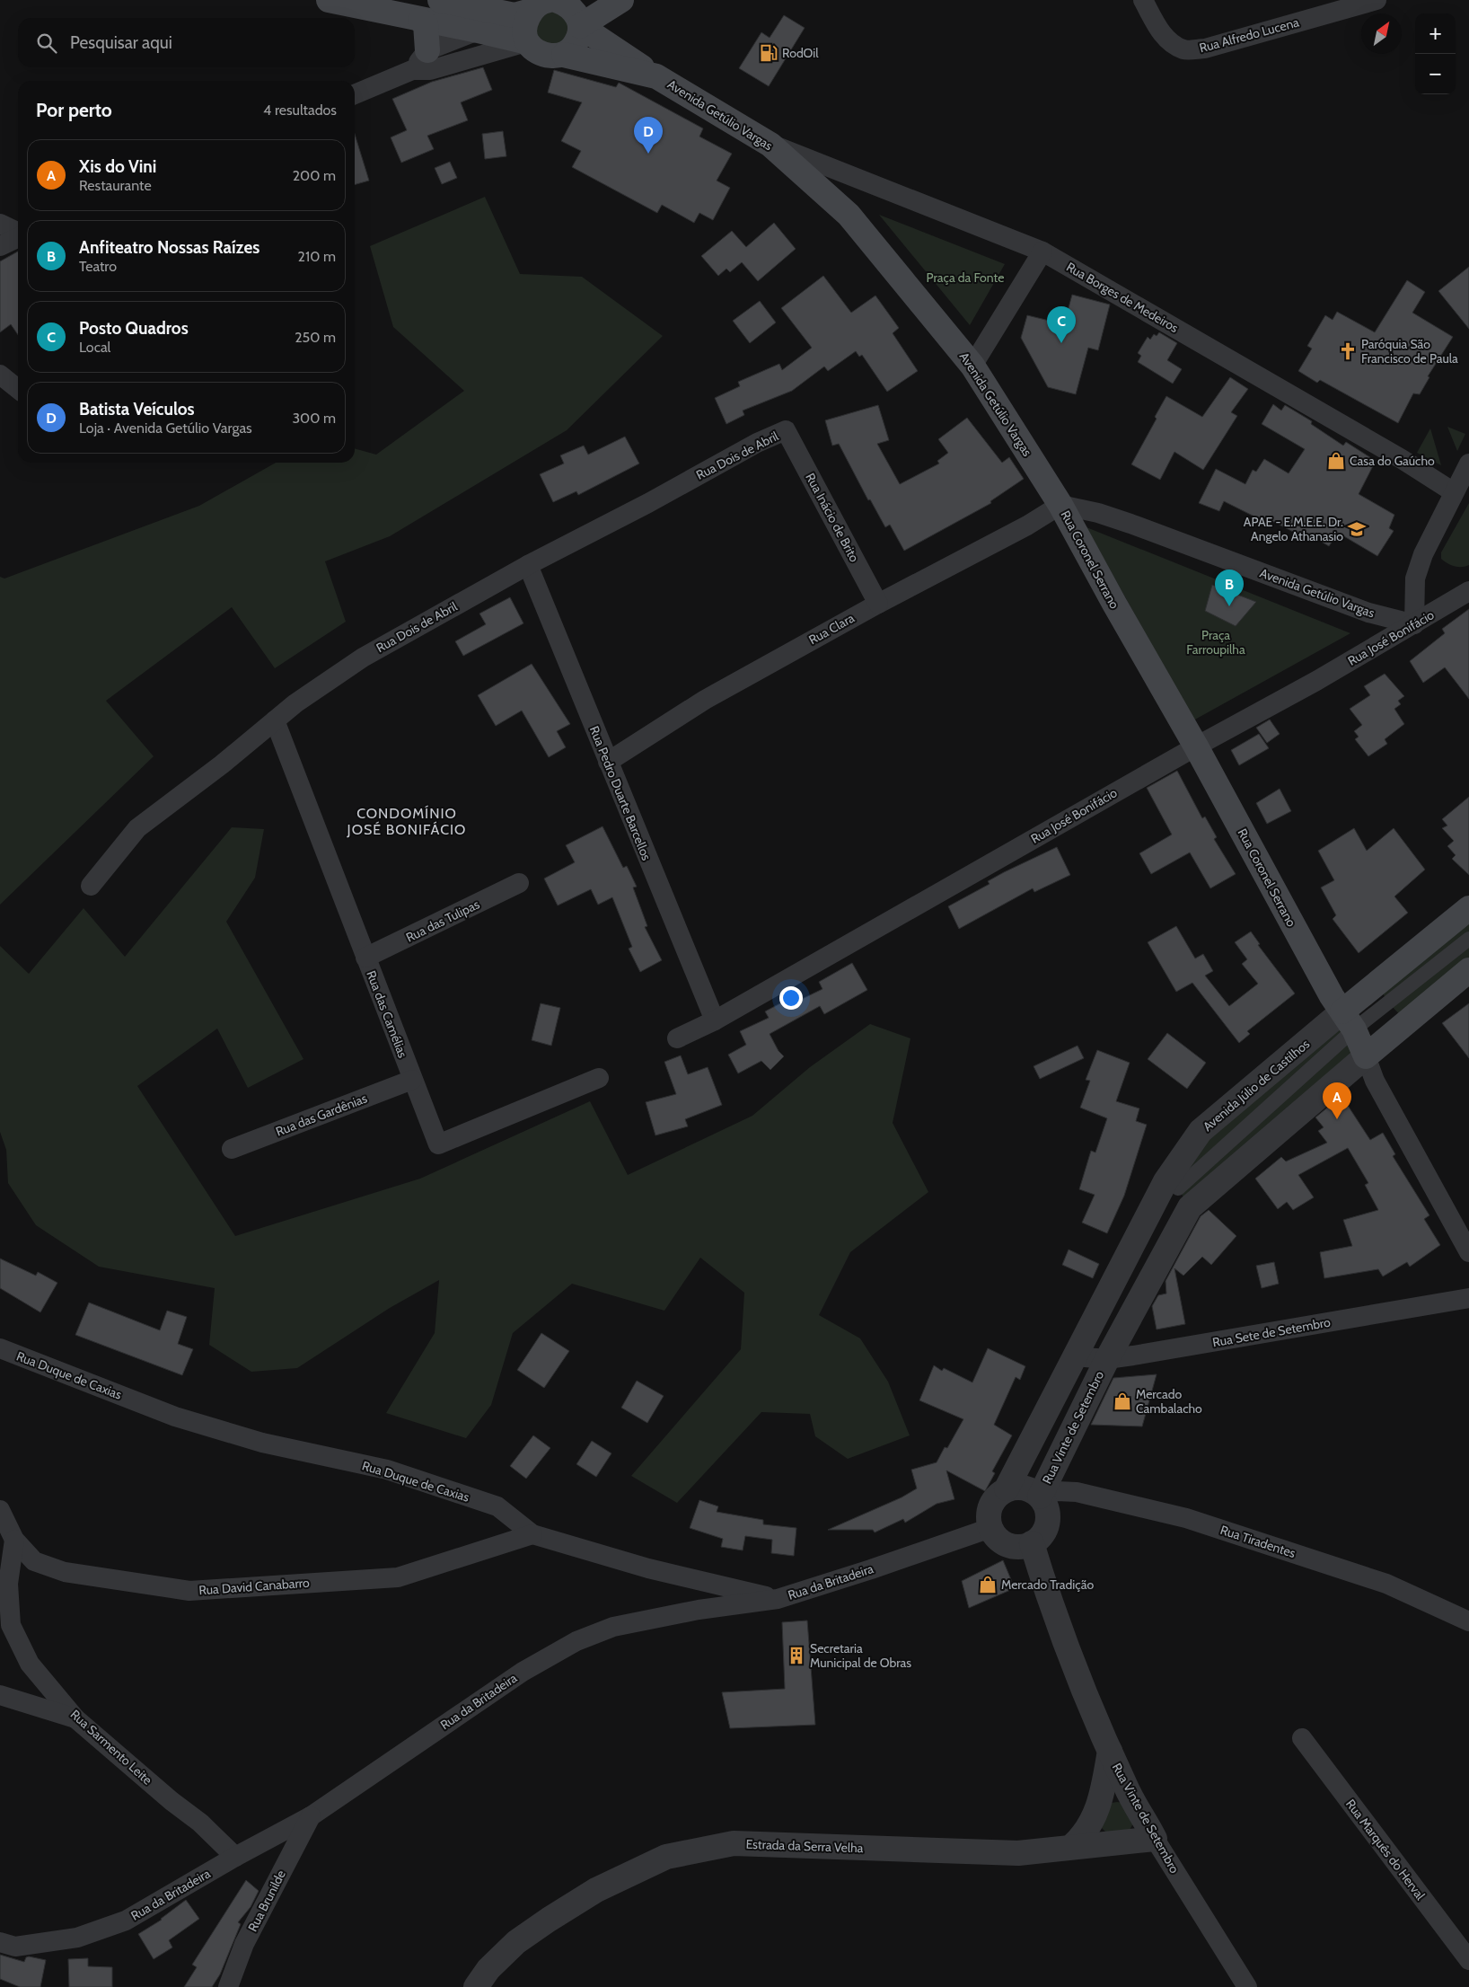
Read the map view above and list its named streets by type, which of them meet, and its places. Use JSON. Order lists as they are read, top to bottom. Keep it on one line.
{"streets":{"main road":["Avenida Getúlio Vargas","Rua Coronel Serrano","Avenida Júlio de Castilhos"],"street":["Rua Alfredo Lucena","Rua Borges de Medeiros","Rua Dois de Abril","Rua Inácio de Brito","Rua Clara","Rua José Bonifácio","Rua Pedro Duarte Barcellos","Rua das Tulipas","Rua das Camélias","Rua das Gardênias","Rua Sete de Setembro","Rua Duque de Caxias","Rua Vinte de Setembro","Rua Tiradentes","Rua da Britadeira","Rua David Canabarro","Rua Sarmento Leite","Estrada da Serra Velha","Rua Marquês do Herval","Rua Brunilde"]},"crossings":[["Avenida Getúlio Vargas","Rua Borges de Medeiros"],["Avenida Getúlio Vargas","Rua Coronel Serrano"],["Avenida Getúlio Vargas","Rua Clara"],["Avenida Getúlio Vargas","Rua José Bonifácio"],["Rua Dois de Abril","Rua Inácio de Brito"],["Rua Dois de Abril","Rua Pedro Duarte Barcellos"],["Rua Dois de Abril","Rua das Camélias"],["Rua Inácio de Brito","Rua Clara"],["Rua Coronel Serrano","Rua Clara"],["Rua Coronel Serrano","Rua José Bonifácio"],["Rua Coronel Serrano","Avenida Júlio de Castilhos"],["Rua Clara","Rua Pedro Duarte Barcellos"],["Rua José Bonifácio","Rua Pedro Duarte Barcellos"],["Rua das Tulipas","Rua das Camélias"],["Rua das Camélias","Rua das Gardênias"],["Avenida Júlio de Castilhos","Rua Sete de Setembro"],["Avenida Júlio de Castilhos","Rua Vinte de Setembro"],["Rua Sete de Setembro","Rua Vinte de Setembro"],["Rua Duque de Caxias","Rua da Britadeira"],["Rua Duque de Caxias","Rua David Canabarro"],["Rua Vinte de Setembro","Rua Tiradentes"],["Rua Vinte de Setembro","Rua da Britadeira"],["Rua Vinte de Setembro","Estrada da Serra Velha"],["Rua Tiradentes","Rua da Britadeira"],["Rua da Britadeira","Rua Sarmento Leite"],["Rua da Britadeira","Rua Brunilde"],["Rua David Canabarro","Rua Sarmento Leite"]],"districts":["CONDOMÍNIO JOSÉ BONIFÁCIO"],"parks":["Praça da Fonte","Praça Farroupilha"],"places":{"fuel station":["RodOil"],"church":["Paróquia São Francisco de Paula"],"shop":["Casa do Gaúcho","Mercado Cambalacho","Mercado Tradição"],"school or university":["APAE - E.M.E.E. Dr. Angelo Athanasio"],"building":["Secretaria Municipal de Obras"]},"north":"top right","page":{"map_buttons":["+","−"],"search":"Pesquisar aqui","heading":["Por perto","4 resultados"],"pins":["D","C","B","A"],"list":[{"mark":"A","name":"Xis do Vini","note":"Restaurante","value":"200 m"},{"mark":"B","name":"Anfiteatro Nossas Raízes","note":"Teatro","value":"210 m"},{"mark":"C","name":"Posto Quadros","note":"Local","value":"250 m"},{"mark":"D","name":"Batista Veículos","note":"Loja · Avenida Getúlio Vargas","value":"300 m"}]}}
